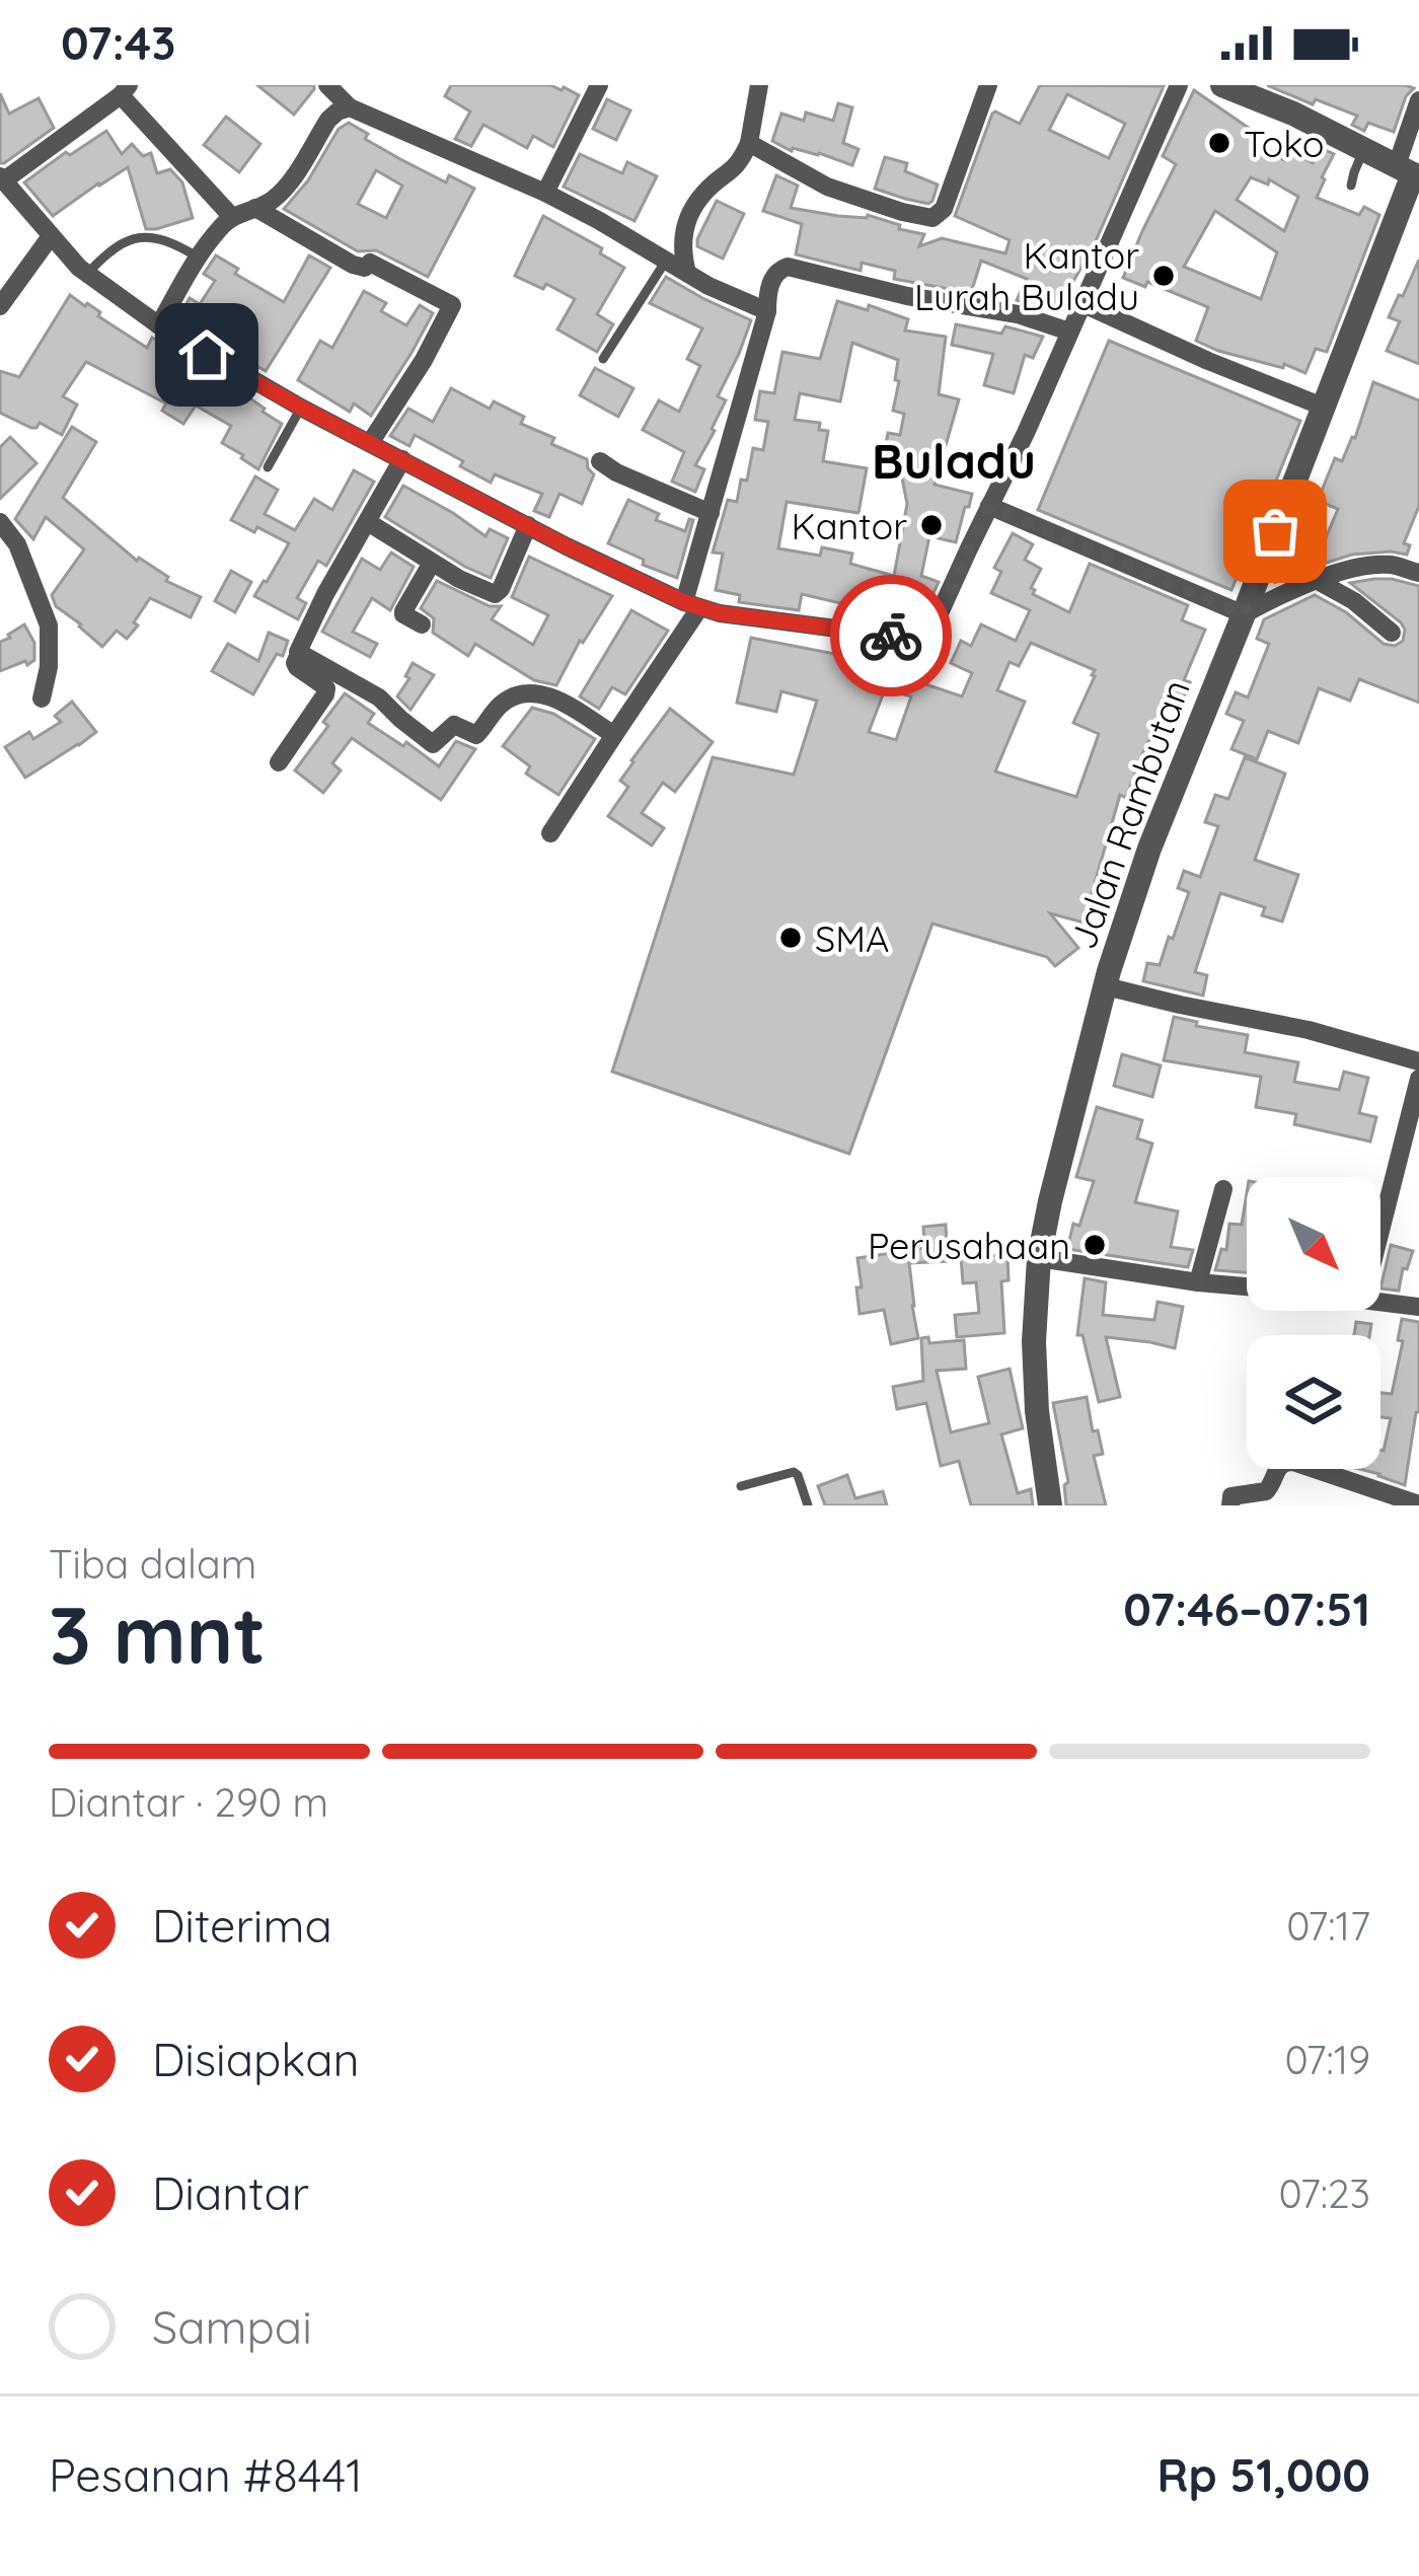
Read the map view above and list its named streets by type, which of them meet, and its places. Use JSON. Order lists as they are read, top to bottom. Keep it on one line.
{"streets":{"street":["Jalan Rambutan"]},"districts":["Buladu"],"places":["Toko","Kantor Lurah Buladu","Kantor","SMA","Perusahaan"],"north":"bottom right","page":{"status":"07:43","heading":["3 mnt","Tiba dalam","07:46–07:51"],"panel":["Pesanan #8441","Rp 51,000"],"bar":"Diantar · 290 m","list":[["Diterima","07:17"],["Disiapkan","07:19"],["Diantar","07:23"],"Sampai"]}}
